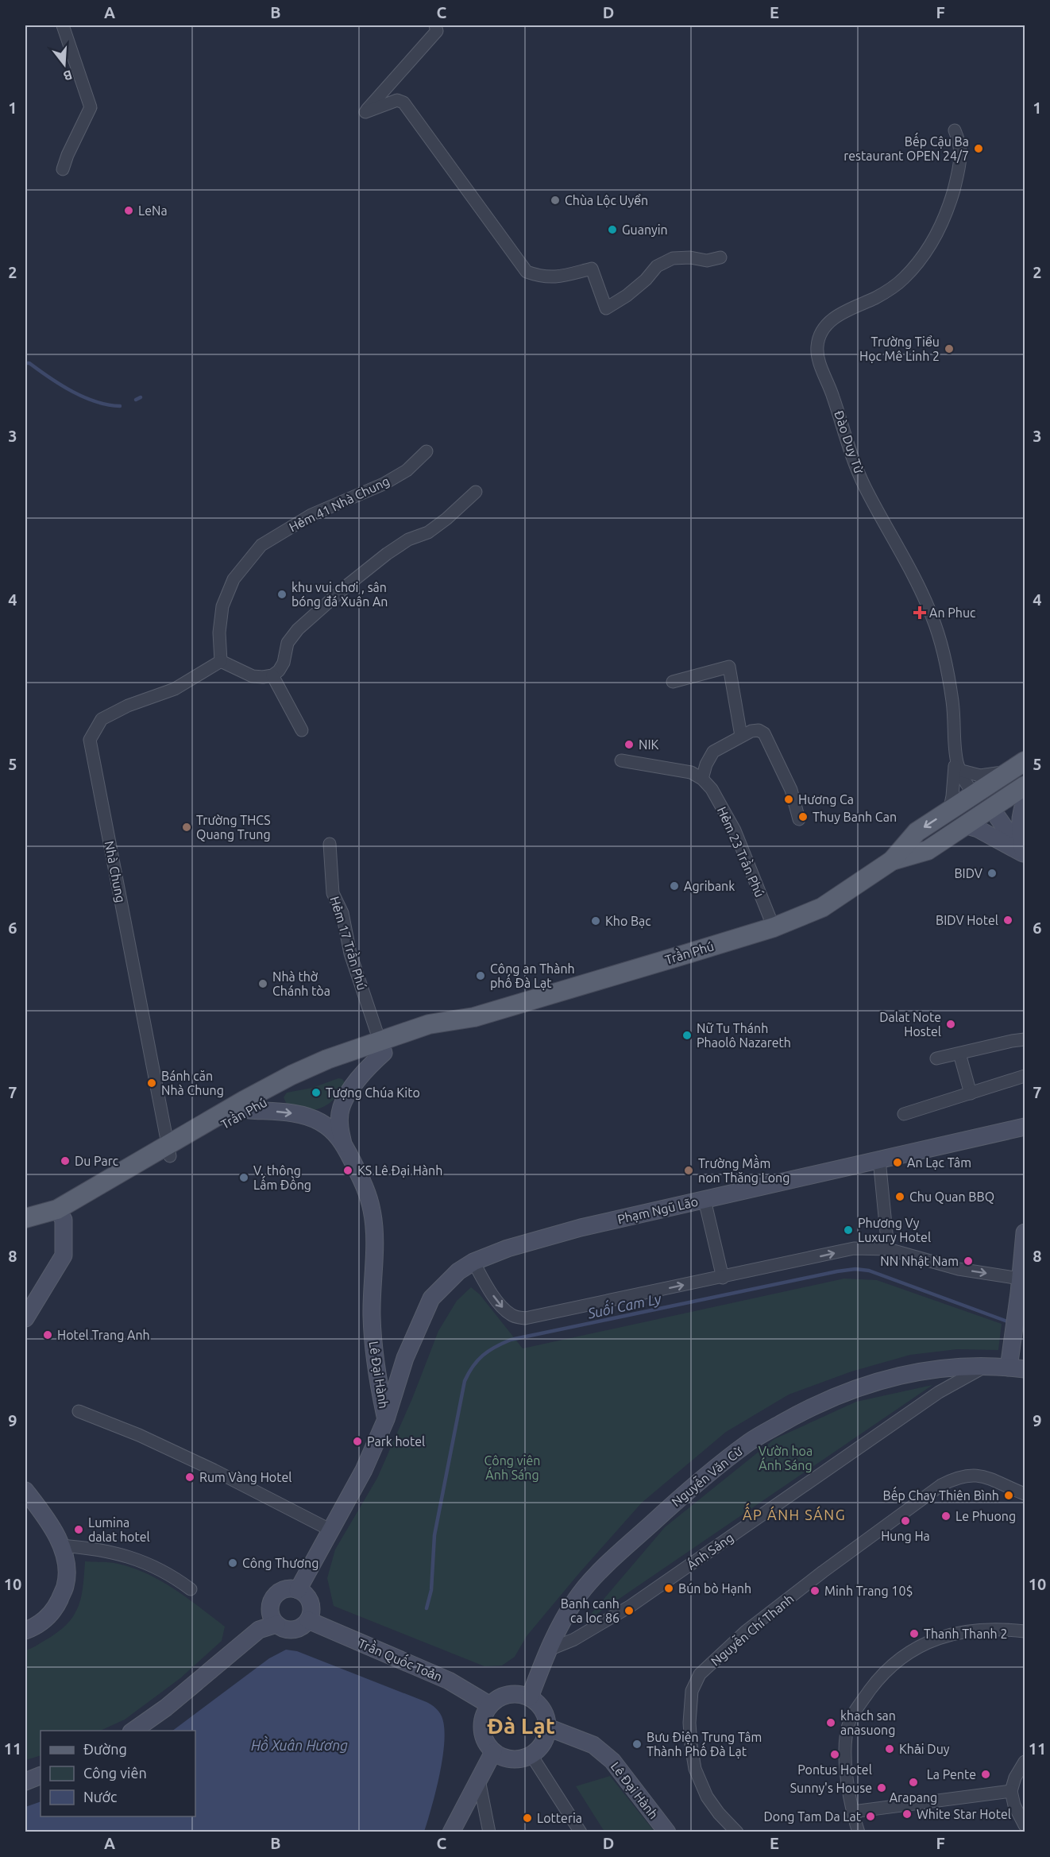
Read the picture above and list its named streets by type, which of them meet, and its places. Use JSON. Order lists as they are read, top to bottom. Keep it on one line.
{"streets":{"main road":["Trần Phú"],"street":["Đào Duy Từ","Hẻm 41 Nhà Chung","Hẻm 23 Trần Phú","Nhà Chung","Hẻm 17 Trần Phú","Phạm Ngũ Lão","Lê Đại Hành","Nguyễn Văn Cừ","Ánh Sáng","Nguyễn Chí Thanh","Trần Quốc Toản"]},"crossings":[["Đào Duy Từ","Trần Phú"],["Hẻm 41 Nhà Chung","Nhà Chung"],["Hẻm 23 Trần Phú","Trần Phú"],["Nhà Chung","Trần Phú"],["Hẻm 17 Trần Phú","Trần Phú"],["Hẻm 17 Trần Phú","Lê Đại Hành"],["Trần Phú","Lê Đại Hành"],["Phạm Ngũ Lão","Lê Đại Hành"],["Lê Đại Hành","Nguyễn Văn Cừ"],["Lê Đại Hành","Trần Quốc Toản"],["Nguyễn Văn Cừ","Ánh Sáng"],["Nguyễn Văn Cừ","Trần Quốc Toản"]],"districts":["ẤP ÁNH SÁNG","Đà Lạt"],"water":["Suối Cam Ly","Hồ Xuân Hương"],"parks":["Vườn hoa Ánh Sáng","Công viên Ánh Sáng"],"places":{"other":["Bếp Cậu Ba restaurant OPEN 24/7","Chùa Lộc Uyển","LeNa","Guanyin","Trường Tiểu Học Mê Linh 2","khu vui chơi , sân bóng đá Xuân An","NIK","Hương Ca","Thuy Banh Can","Trường THCS Quang Trung","BIDV","Agribank","BIDV Hotel","Kho Bạc","Công an Thành phố Đà Lạt","Nhà thờ Chánh tòa","Dalat Note Hostel","Nữ Tu Thánh Phaolô Nazareth","Bánh căn Nhà Chung","Tượng Chúa Kito","Du Parc","An Lạc Tâm","KS Lê Đại Hành","Trường Mầm non Thăng Long","V. thông Lấm Đồng","Chu Quan BBQ","Phương Vy Luxury Hotel","NN Nhật Nam","Hotel Trang Anh","Park hotel","Rum Vàng Hotel","Bếp Chay Thiên Bình","Le Phuong","Hung Ha","Lumina dalat hotel","Công Thương","Bún bò Hạnh","Minh Trang 10$","Banh canh ca loc 86","Thanh Thanh 2","khach san anasuong","Bưu Điện Trung Tâm Thành Phố Đà Lạt","Khải Duy","Pontus Hotel","La Pente","Arapang","Sunny's House","White Star Hotel","Dong Tam Da Lat","Lotteria"],"health":["An Phuc"]},"legend":["Đường","Công viên","Nước"],"north":"bottom","grid":{"columns":["A","B","C","D","E","F"],"rows":["1","2","3","4","5","6","7","8","9","10","11"]}}
